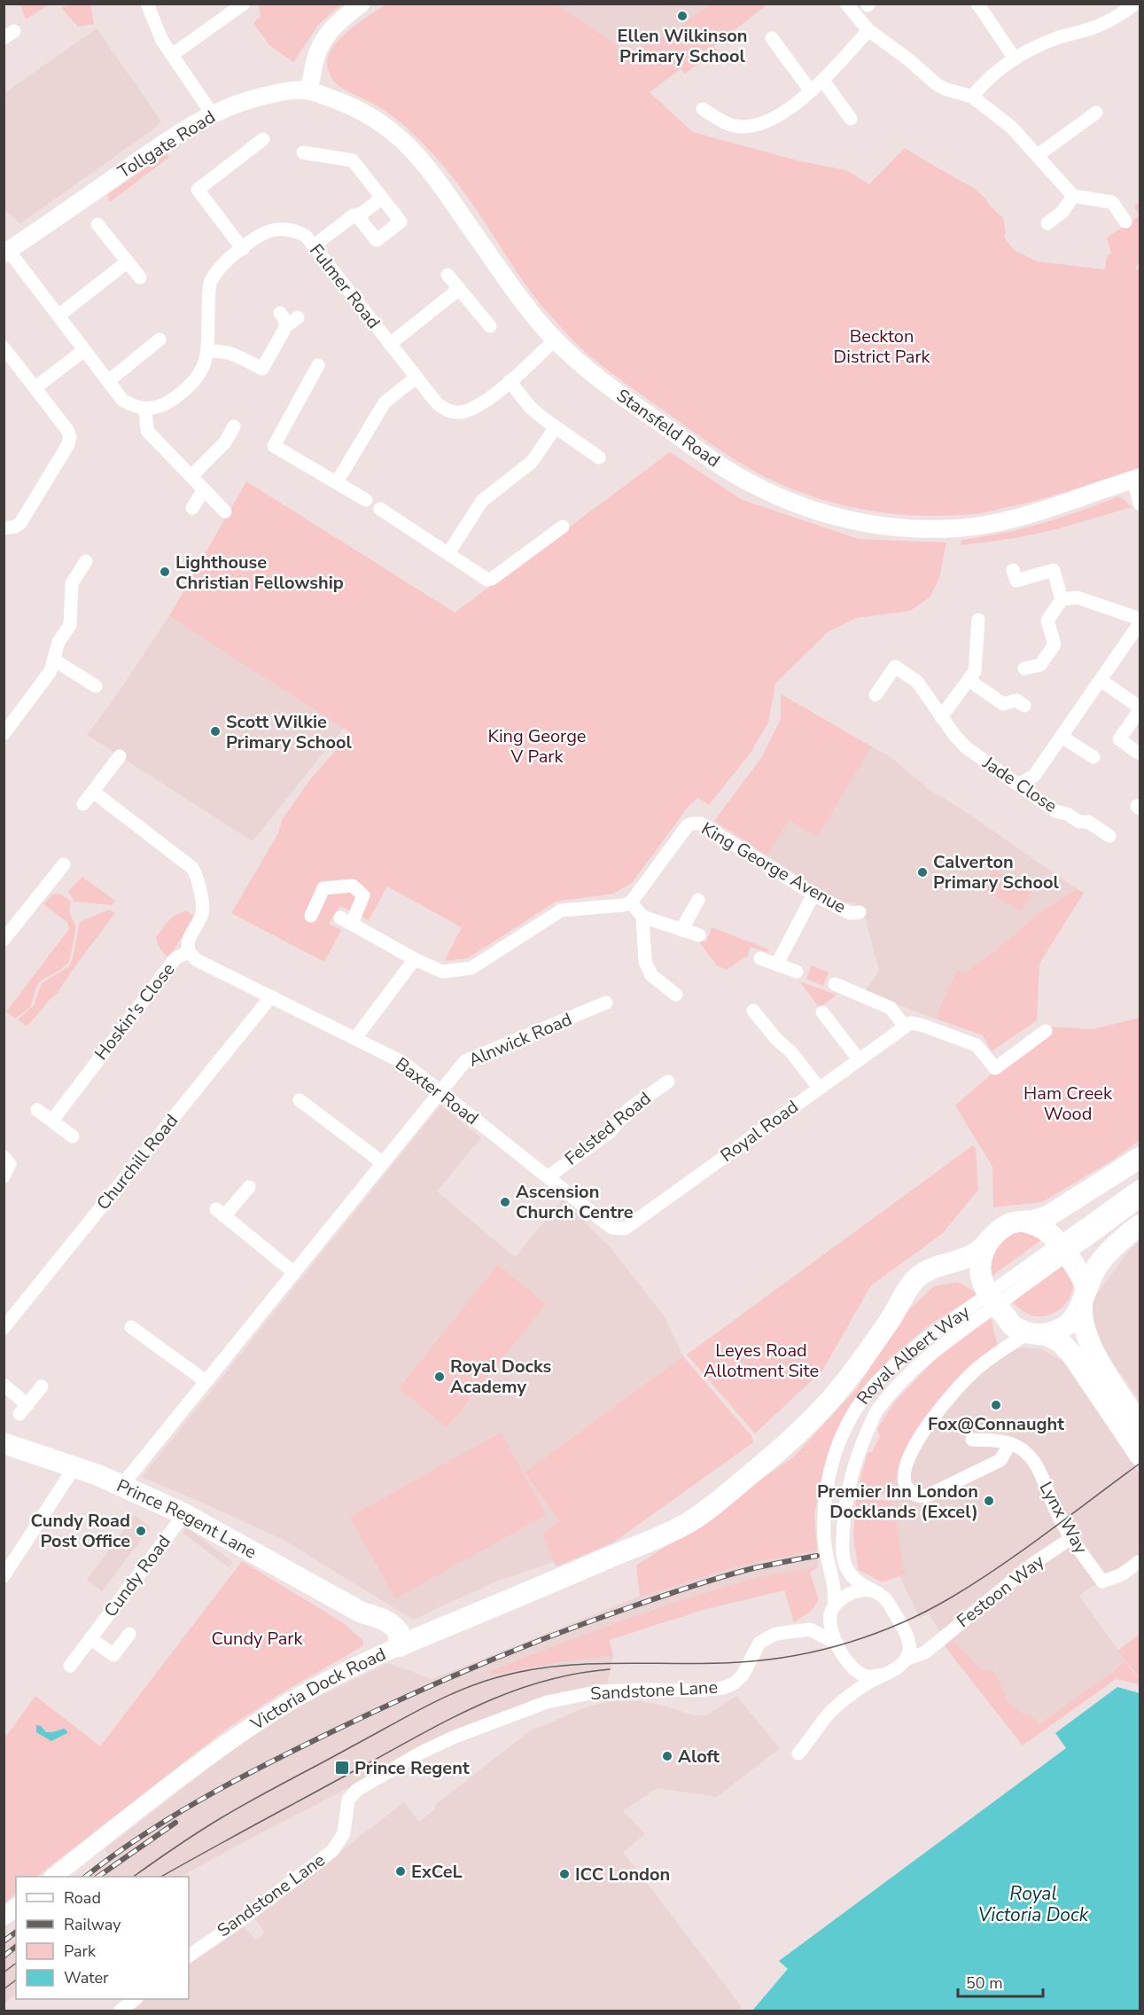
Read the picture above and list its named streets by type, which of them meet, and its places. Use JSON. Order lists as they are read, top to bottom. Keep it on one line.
{"streets":{"main road":["Prince Regent Lane","Victoria Dock Road"],"street":["Tollgate Road","Fulmer Road","Stansfeld Road","Jade Close","King George Avenue","Hoskin's Close","Alnwick Road","Baxter Road","Felsted Road","Royal Road","Churchill Road","Royal Albert Way","Lynx Way","Cundy Road","Festoon Way","Sandstone Lane"]},"crossings":[["Tollgate Road","Stansfeld Road"],["Fulmer Road","Stansfeld Road"],["Hoskin's Close","Baxter Road"],["Alnwick Road","Baxter Road"],["Alnwick Road","Prince Regent Lane"],["Baxter Road","Felsted Road"],["Baxter Road","Royal Road"],["Baxter Road","Churchill Road"],["Royal Albert Way","Festoon Way"],["Lynx Way","Festoon Way"],["Prince Regent Lane","Cundy Road"],["Prince Regent Lane","Victoria Dock Road"]],"water":["Royal Victoria Dock"],"parks":["Beckton District Park","King George V Park","Ham Creek Wood","Leyes Road Allotment Site","Cundy Park"],"places":{"other":["Ellen Wilkinson Primary School","Lighthouse Christian Fellowship","Scott Wilkie Primary School","Calverton Primary School","Ascension Church Centre","Royal Docks Academy","Fox@Connaught","Premier Inn London Docklands (Excel)","Cundy Road Post Office","Aloft","ExCeL","ICC London"],"transit":["Prince Regent"]},"legend":["Road","Railway","Park","Water"],"scale_bar":"50 m"}
